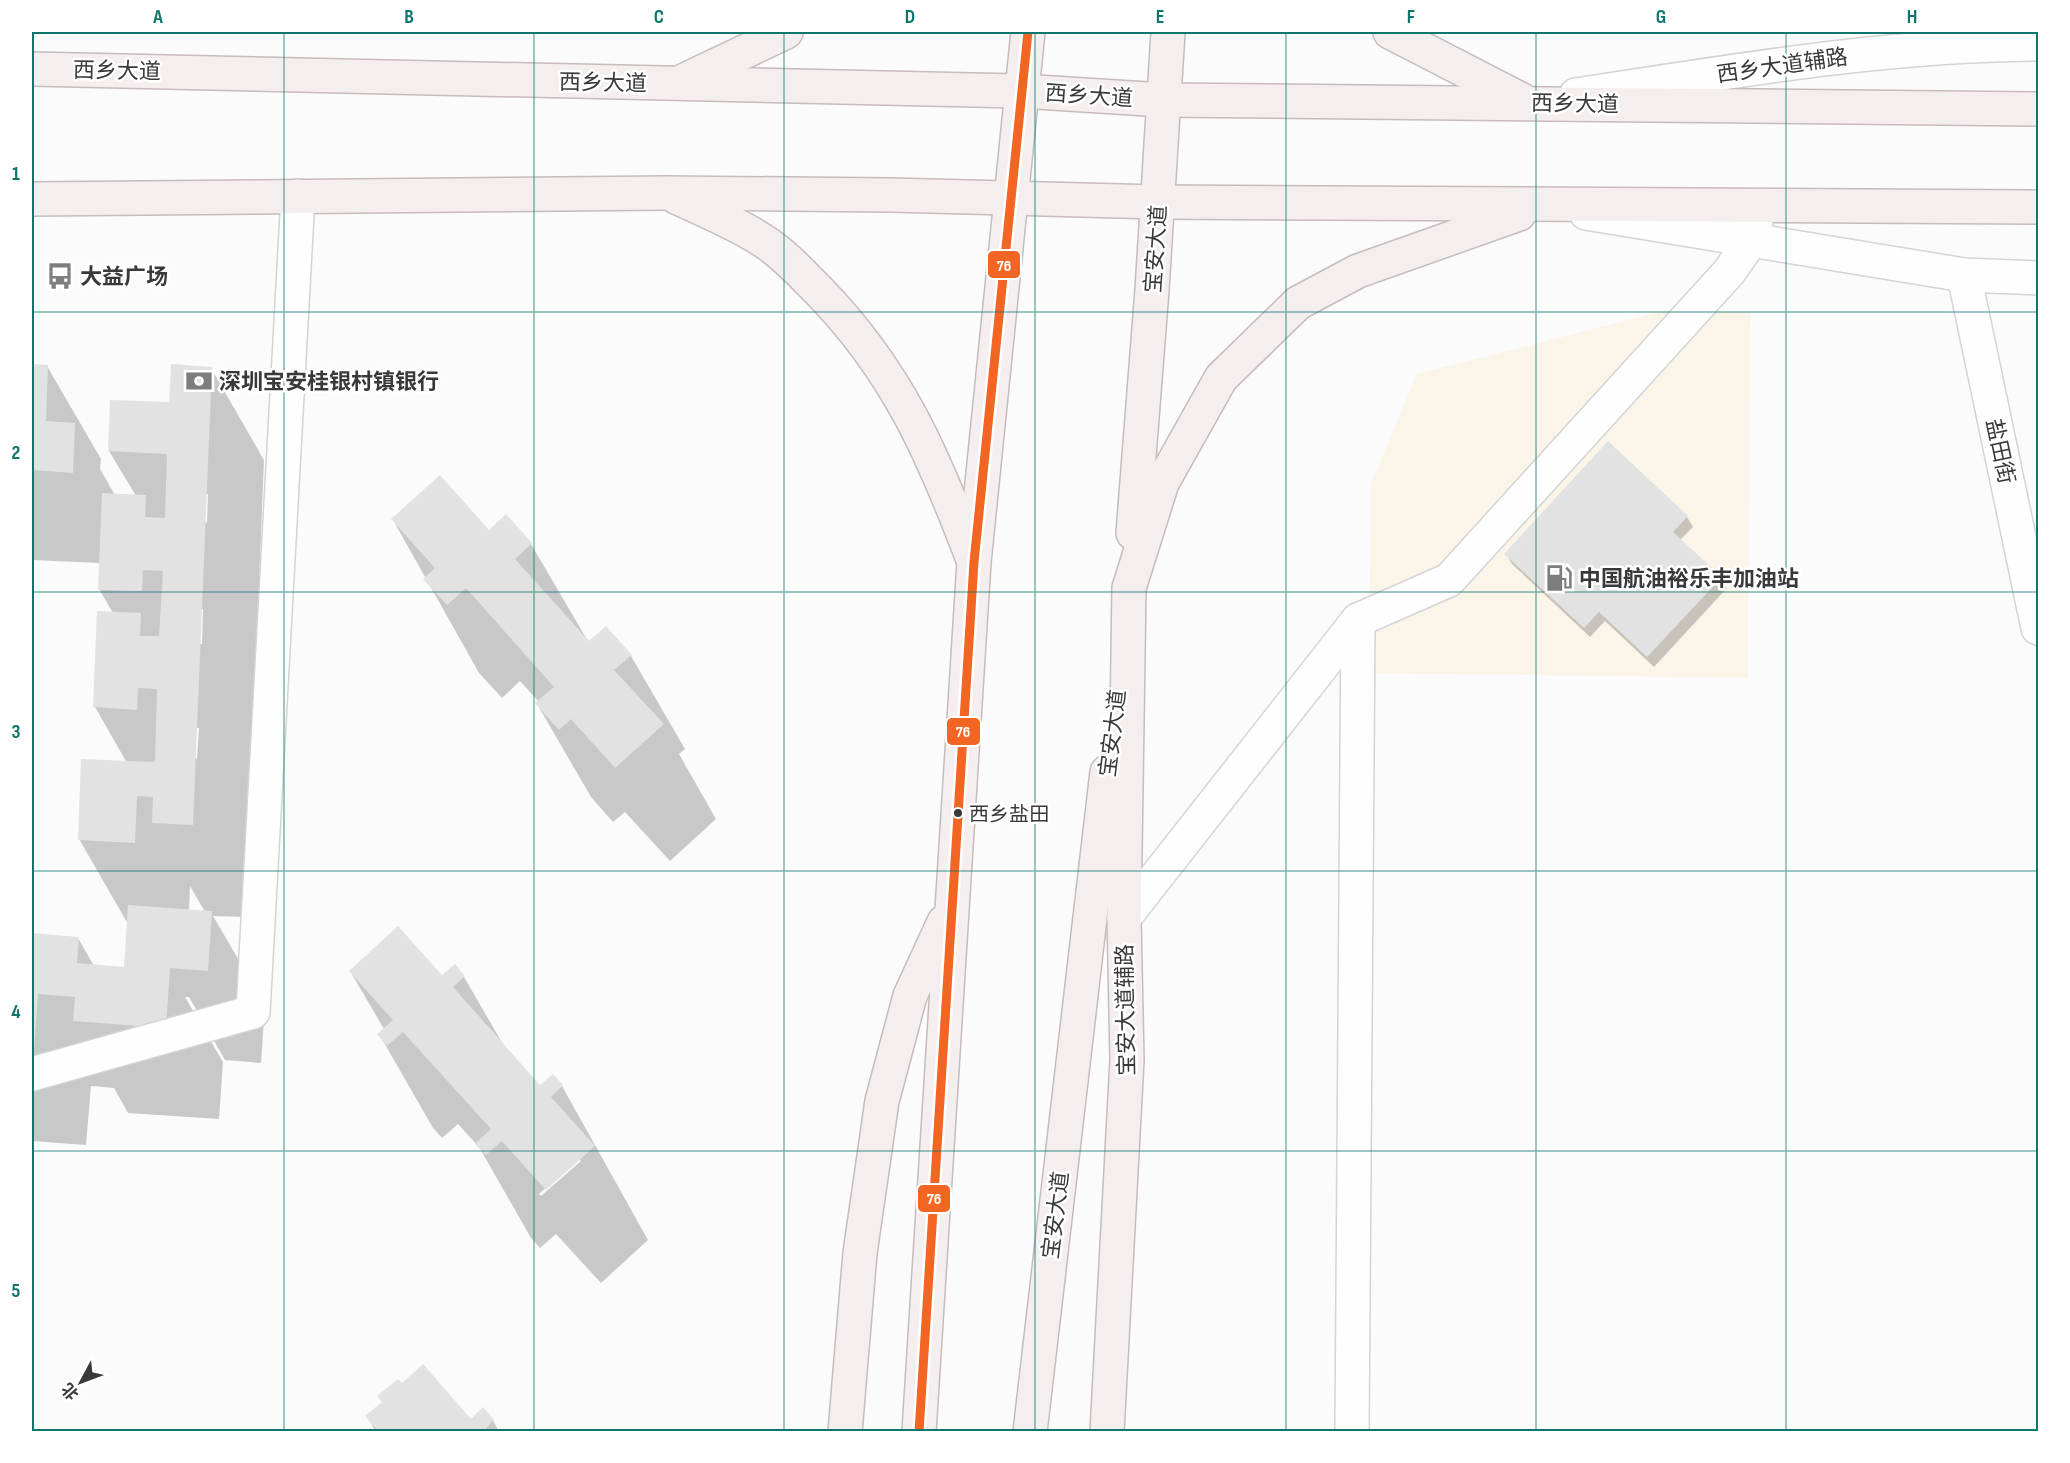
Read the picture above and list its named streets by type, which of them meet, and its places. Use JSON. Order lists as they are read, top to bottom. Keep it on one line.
{"streets":{"main road":["西乡大道","宝安大道","宝安大道辅路"],"street":["西乡大道辅路","盐田街"]},"crossings":[["西乡大道辅路","西乡大道"],["西乡大道","宝安大道"],["宝安大道","宝安大道辅路"]],"places":{"bus stop":["大益广场"],"bank":["深圳宝安桂银村镇银行"],"fuel station":["中国航油裕乐丰加油站"],"other":["西乡盐田"]},"lines":["transit line 76"],"north":"bottom left","grid":{"columns":["A","B","C","D","E","F","G","H"],"rows":["1","2","3","4","5"]}}
